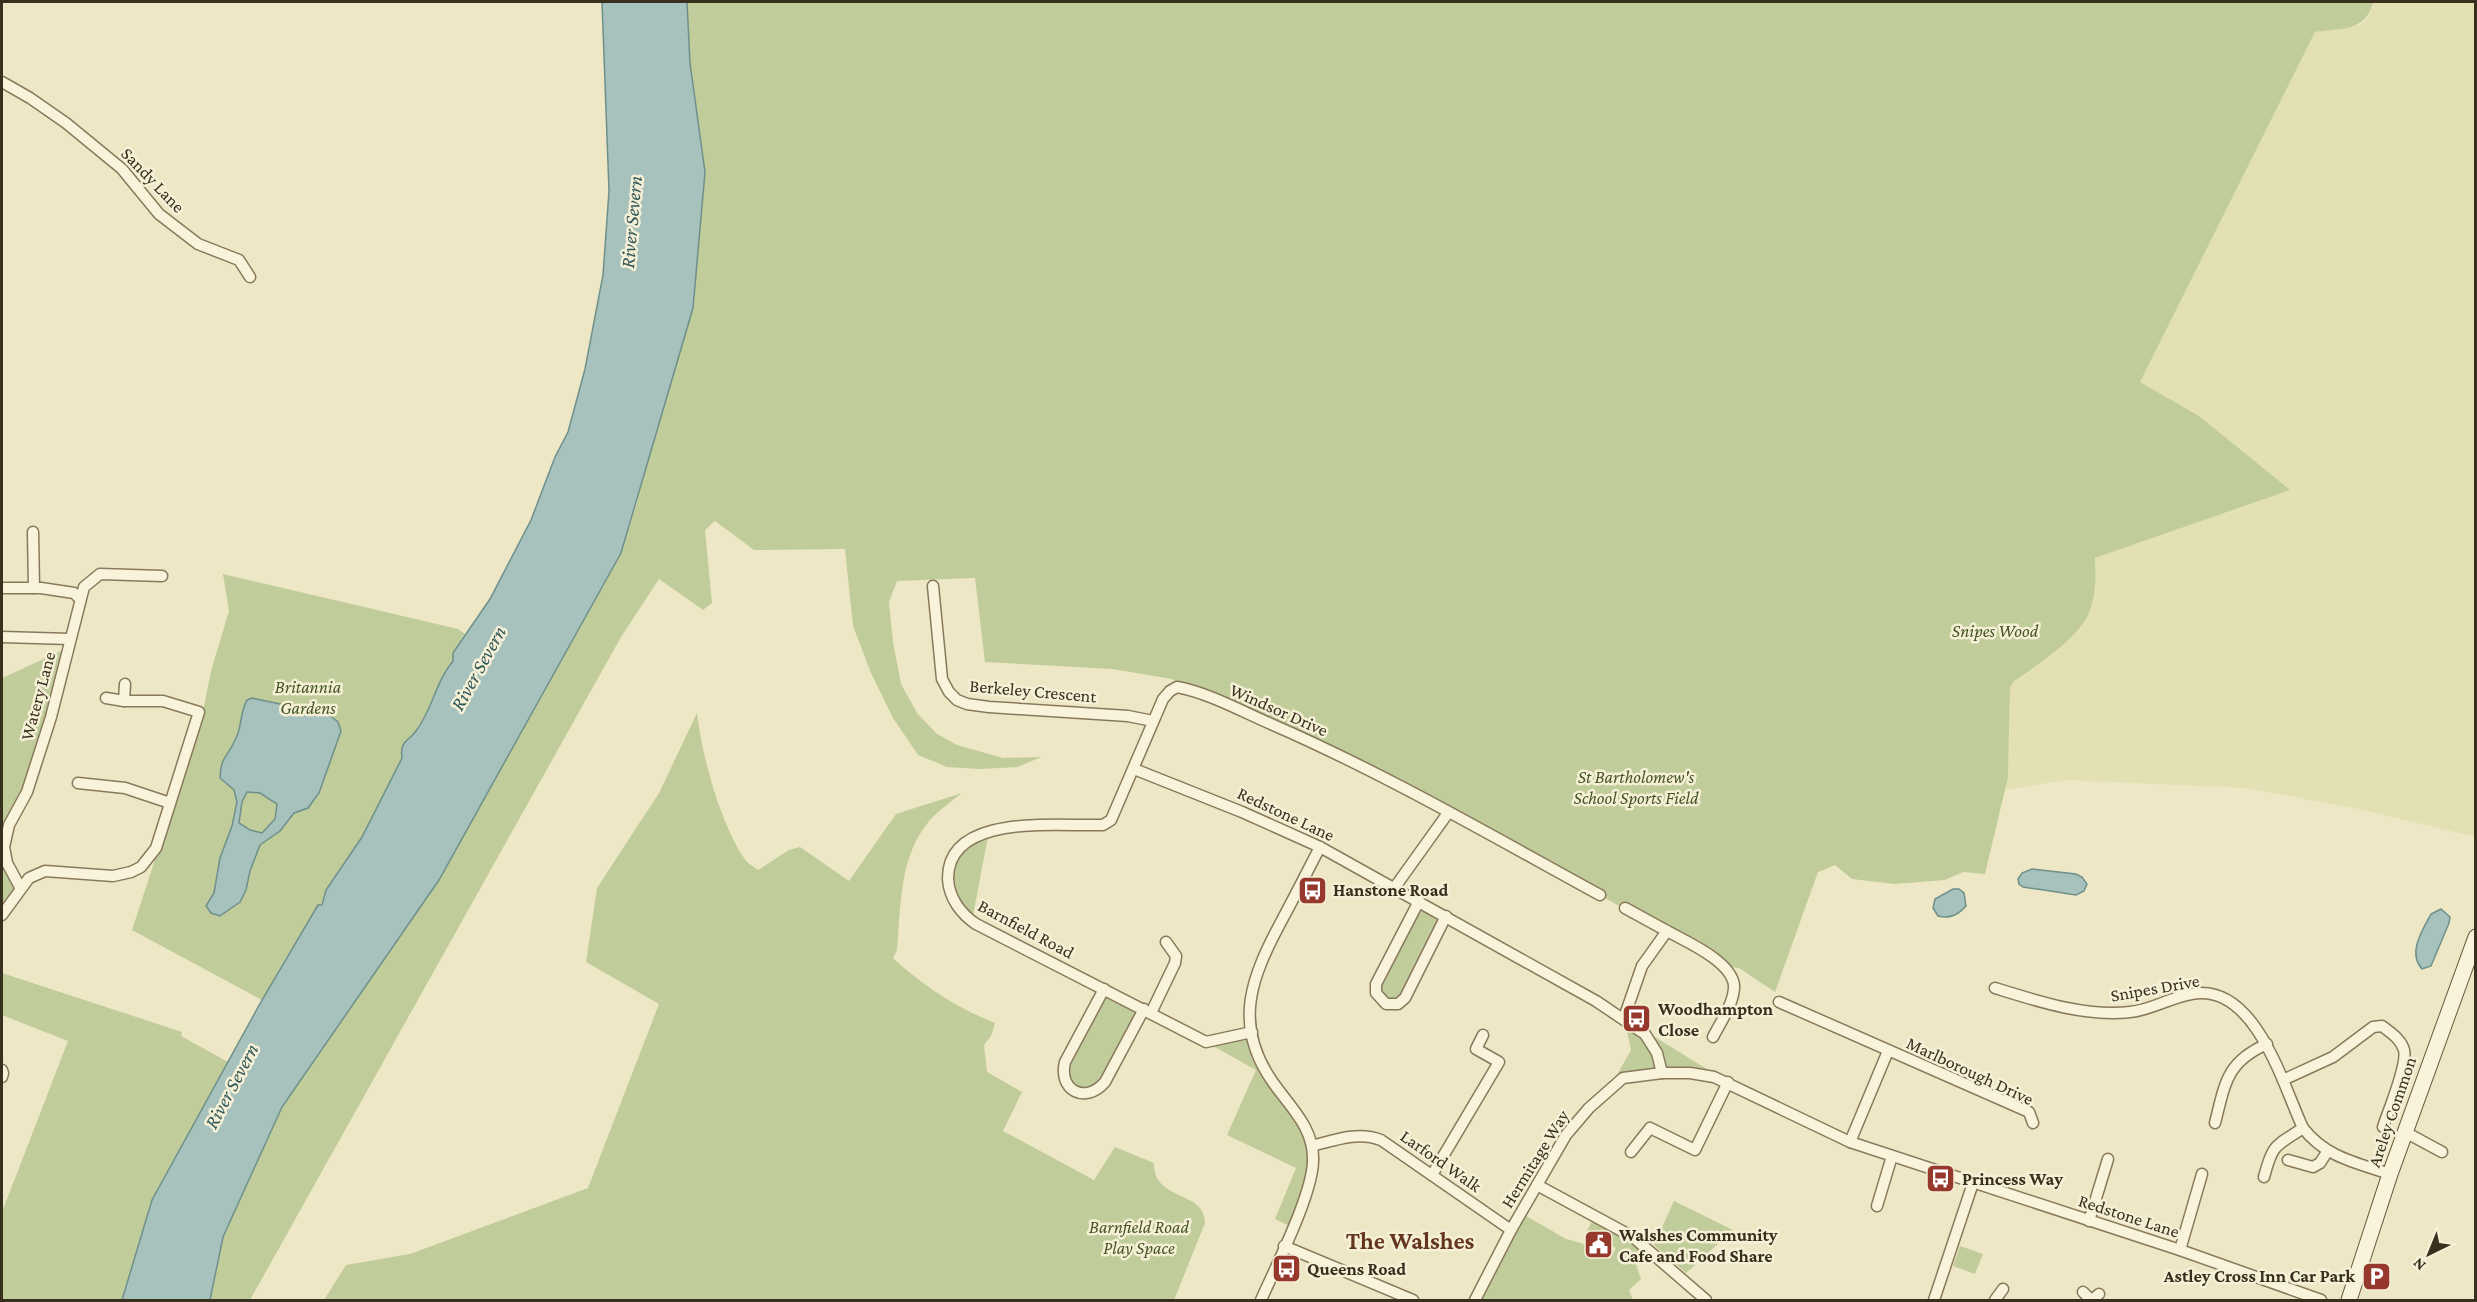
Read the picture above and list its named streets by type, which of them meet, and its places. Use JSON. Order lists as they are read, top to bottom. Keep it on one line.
{"streets":{"main road":["Areley Common"],"street":["Sandy Lane","Berkeley Crescent","Watery Lane","Windsor Drive","Redstone Lane","Barnfield Road","Snipes Drive","Marlborough Drive","Hermitage Way","Larford Walk"]},"crossings":[["Berkeley Crescent","Windsor Drive"],["Windsor Drive","Redstone Lane"],["Windsor Drive","Barnfield Road"],["Redstone Lane","Barnfield Road"],["Redstone Lane","Marlborough Drive"],["Redstone Lane","Hermitage Way"],["Snipes Drive","Areley Common"],["Hermitage Way","Larford Walk"]],"districts":["The Walshes"],"water":["River Severn"],"parks":["Snipes Wood","Britannia Gardens","St Bartholomew's School Sports Field","Barnfield Road Play Space"],"places":{"bus stop":["Hanstone Road","Woodhampton Close","Princess Way","Queens Road"],"public building":["Walshes Community Cafe and Food Share"],"parking":["Astley Cross Inn Car Park"]},"north":"bottom left"}
